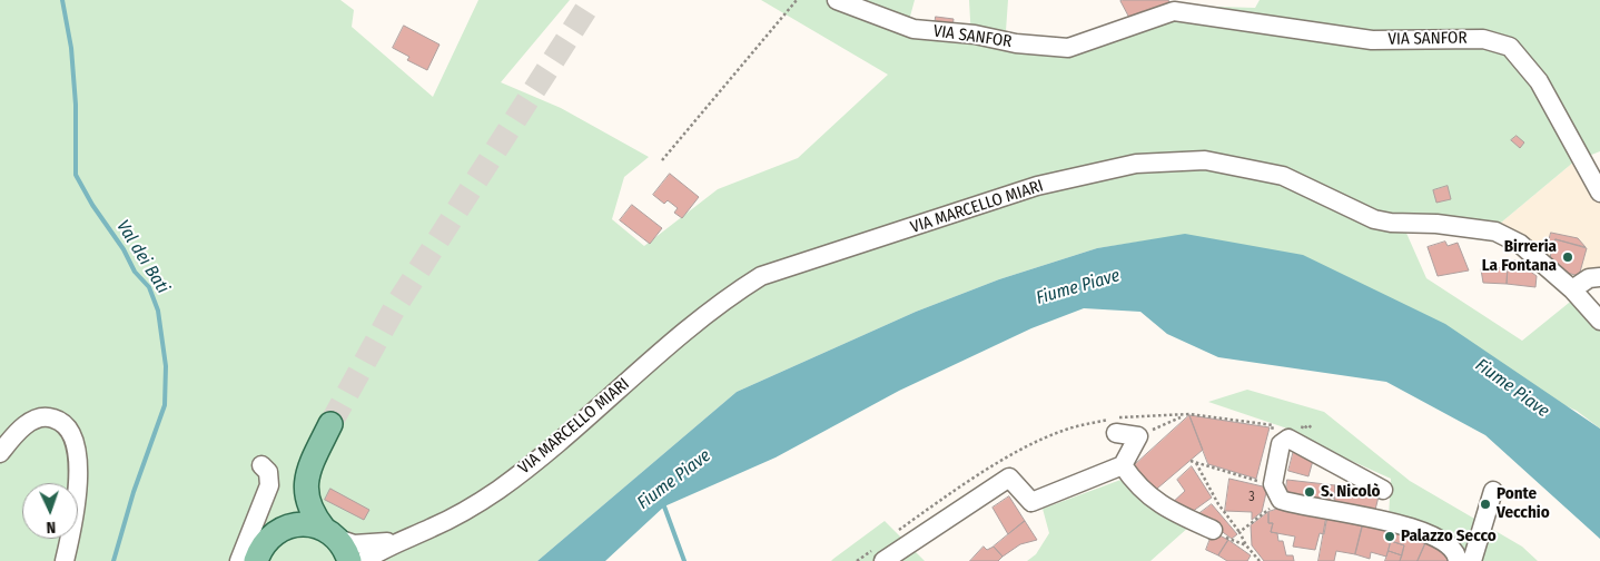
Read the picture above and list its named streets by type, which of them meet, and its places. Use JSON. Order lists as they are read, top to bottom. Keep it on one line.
{"streets":{"main road":["VIA MARCELLO MIARI"],"street":["VIA SANFOR"]},"water":["Val dei Bati","Fiume Piave"],"places":["Birreria La Fontana","S. Nicolò","Ponte Vecchio","Palazzo Secco"],"house_numbers":["3"],"north":"bottom"}
